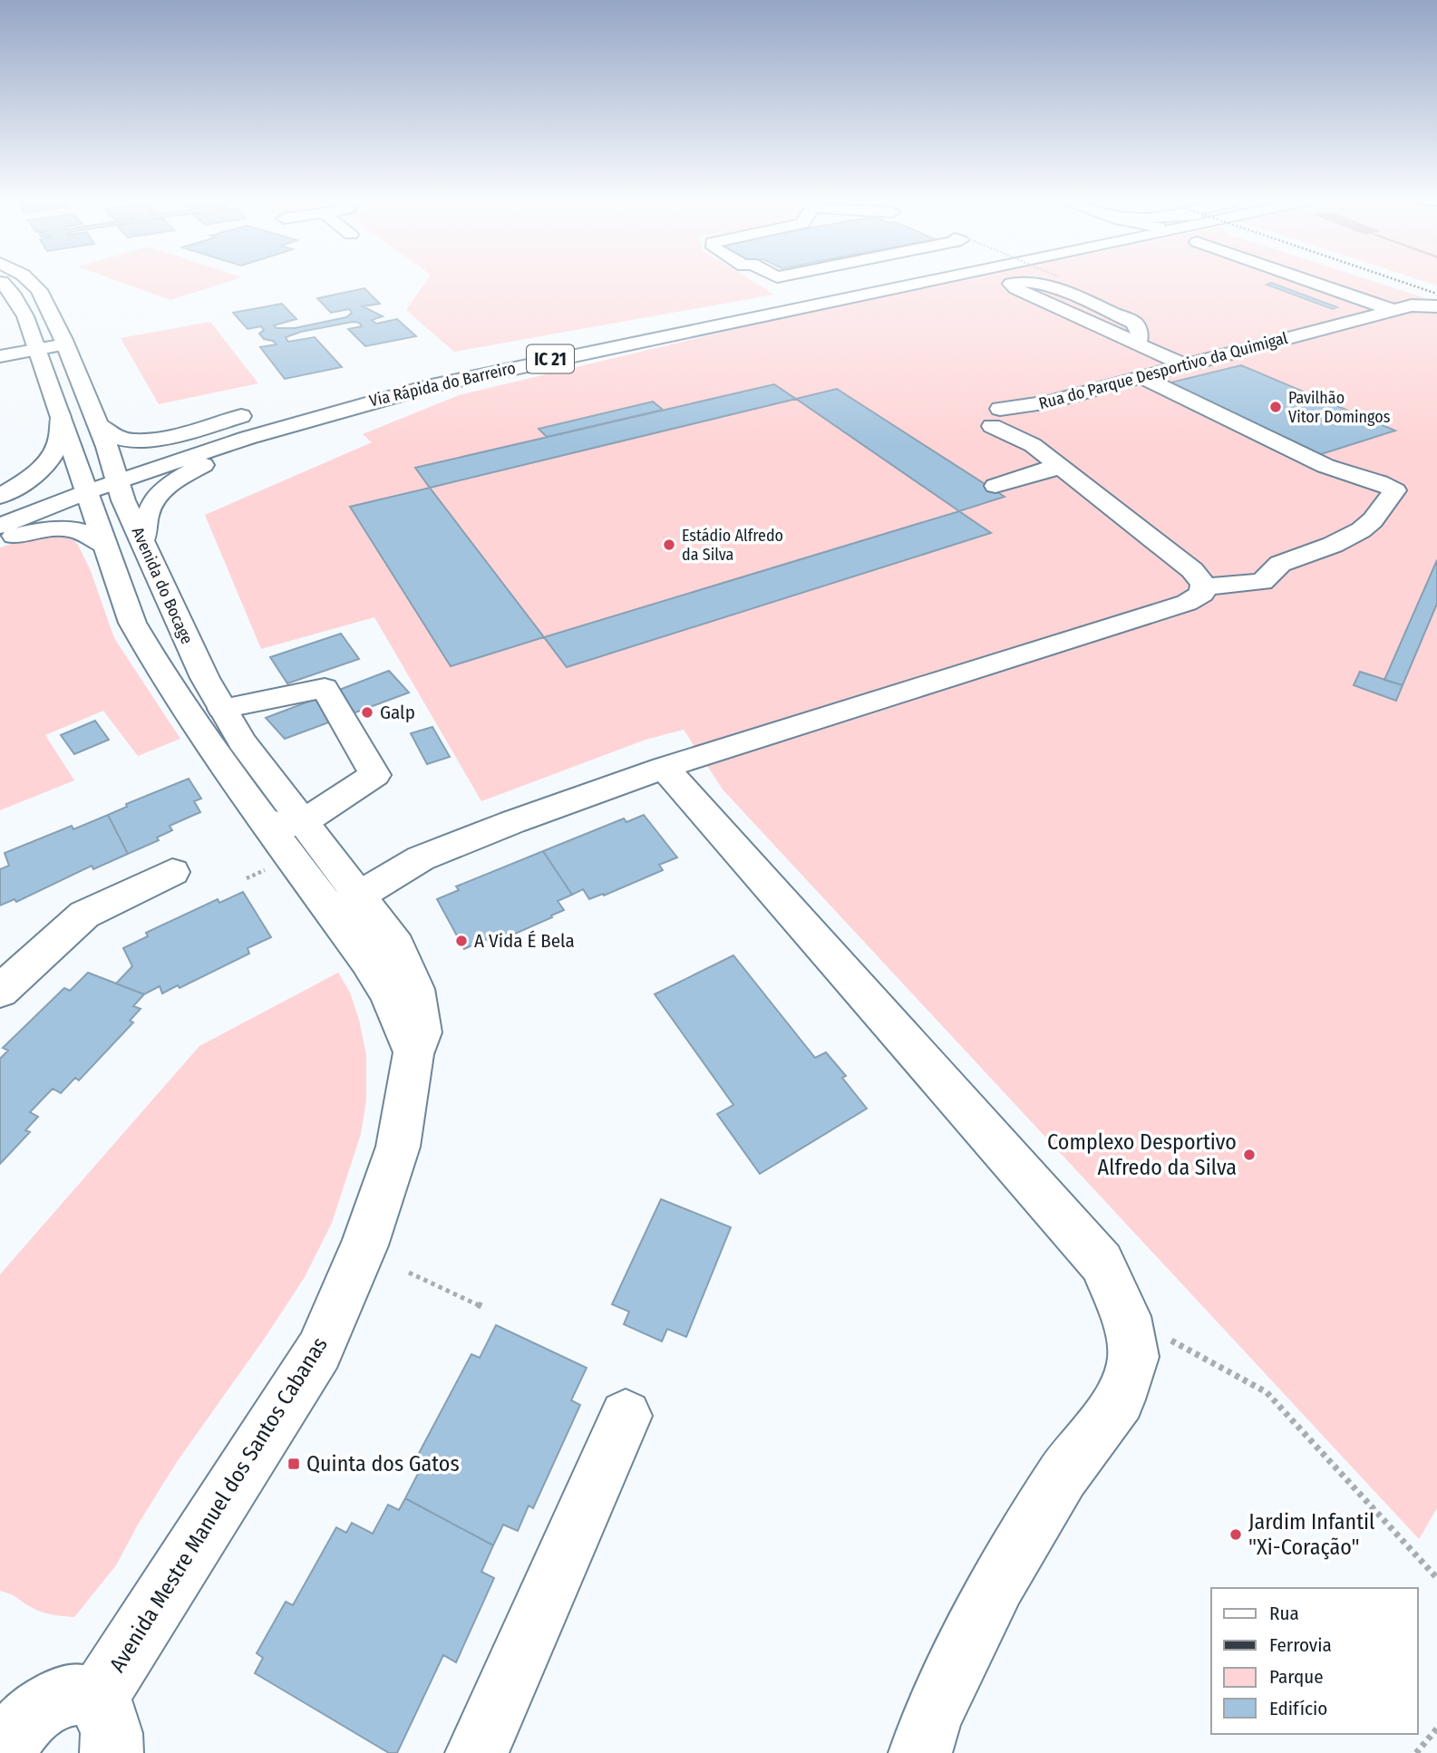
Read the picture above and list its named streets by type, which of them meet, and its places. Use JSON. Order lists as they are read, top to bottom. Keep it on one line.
{"streets":{"main road":["IC 21","Rua do Parque Desportivo da Quimigal","Via Rápida do Barreiro","Avenida do Bocage","Avenida Mestre Manuel dos Santos Cabanas"]},"crossings":[["Via Rápida do Barreiro","Avenida do Bocage"],["Avenida do Bocage","Avenida Mestre Manuel dos Santos Cabanas"]],"places":{"other":["Pavilhão Vitor Domingos","Estádio Alfredo da Silva","Galp","A Vida É Bela","Complexo Desportivo Alfredo da Silva","Jardim Infantil \"Xi-Coração\""],"transit":["Quinta dos Gatos"]},"legend":["Rua","Ferrovia","Parque","Edifício"]}
